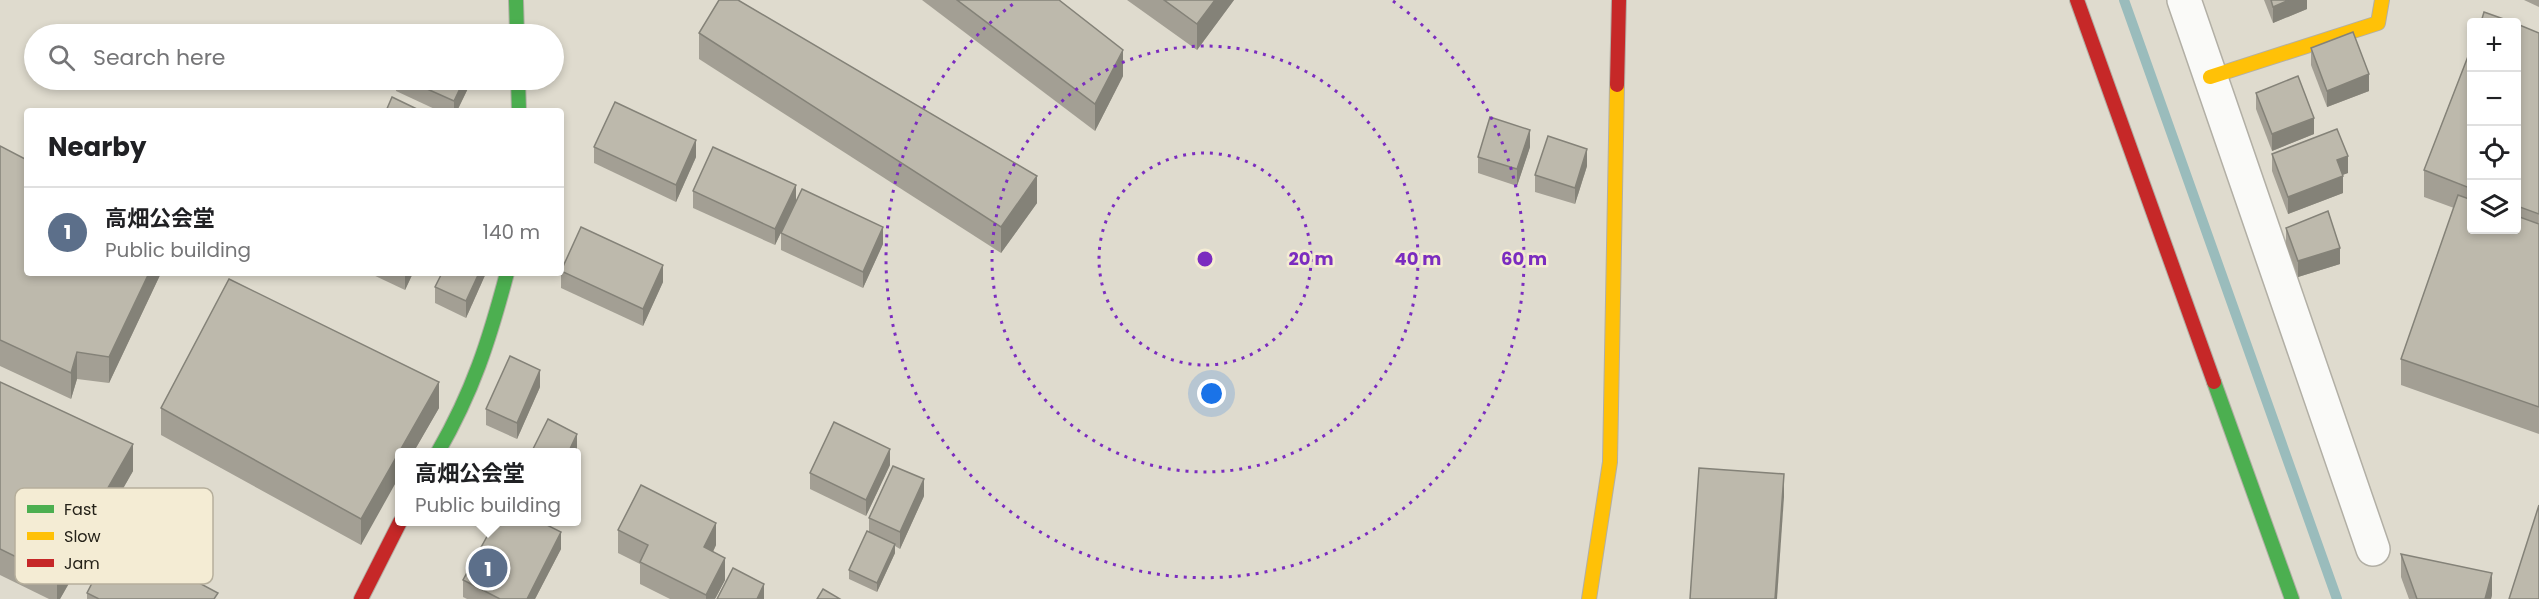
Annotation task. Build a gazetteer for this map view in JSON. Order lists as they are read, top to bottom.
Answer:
{
  "legend": ["Fast", "Slow", "Jam"],
  "page": {
    "map_buttons": ["+", "−"],
    "search": "Search here",
    "heading": "Nearby",
    "list": [
      {
        "mark": "1",
        "name": "高畑公会堂",
        "note": "Public building",
        "value": "140 m"
      }
    ],
    "popup": ["高畑公会堂", "Public building"],
    "pins": "1"
  },
  "rings": ["20 m", "40 m", "60 m"]
}
